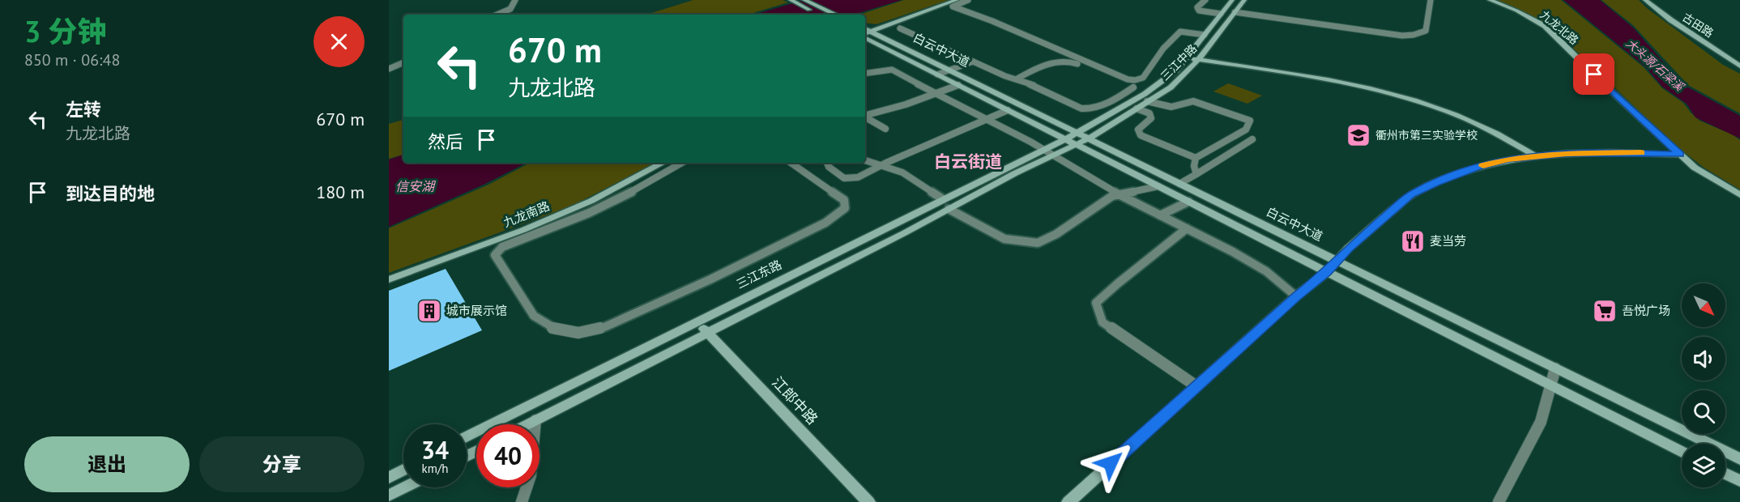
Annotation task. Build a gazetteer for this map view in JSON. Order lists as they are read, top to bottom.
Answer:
{
  "streets": {
    "main road": [
      "古田路",
      "九龙北路",
      "白云中大道",
      "三江中路",
      "九龙南路",
      "三江东路",
      "江郎中路"
    ]
  },
  "crossings": [
    ["白云中大道", "三江中路"],
    ["白云中大道", "三江东路"],
    ["三江中路", "三江东路"],
    ["三江东路", "江郎中路"]
  ],
  "districts": ["白云街道"],
  "water": ["大头源/石梁溪", "信安湖"],
  "places": {
    "school or university": ["衢州市第三实验学校"],
    "restaurant": ["麦当劳"],
    "building": ["城市展示馆"],
    "supermarket": ["吾悦广场"]
  },
  "north": "bottom right",
  "page": {
    "heading": ["3 分钟", "850 m · 06:48"],
    "turn": ["670 m", "九龙北路"],
    "list": [
      {
        "name": "左转",
        "note": "九龙北路",
        "value": "670 m"
      },
      {
        "name": "到达目的地",
        "value": "180 m"
      }
    ],
    "then": "然后",
    "speed": "34 km/h",
    "limit": "40",
    "buttons": ["退出", "分享"]
  }
}
